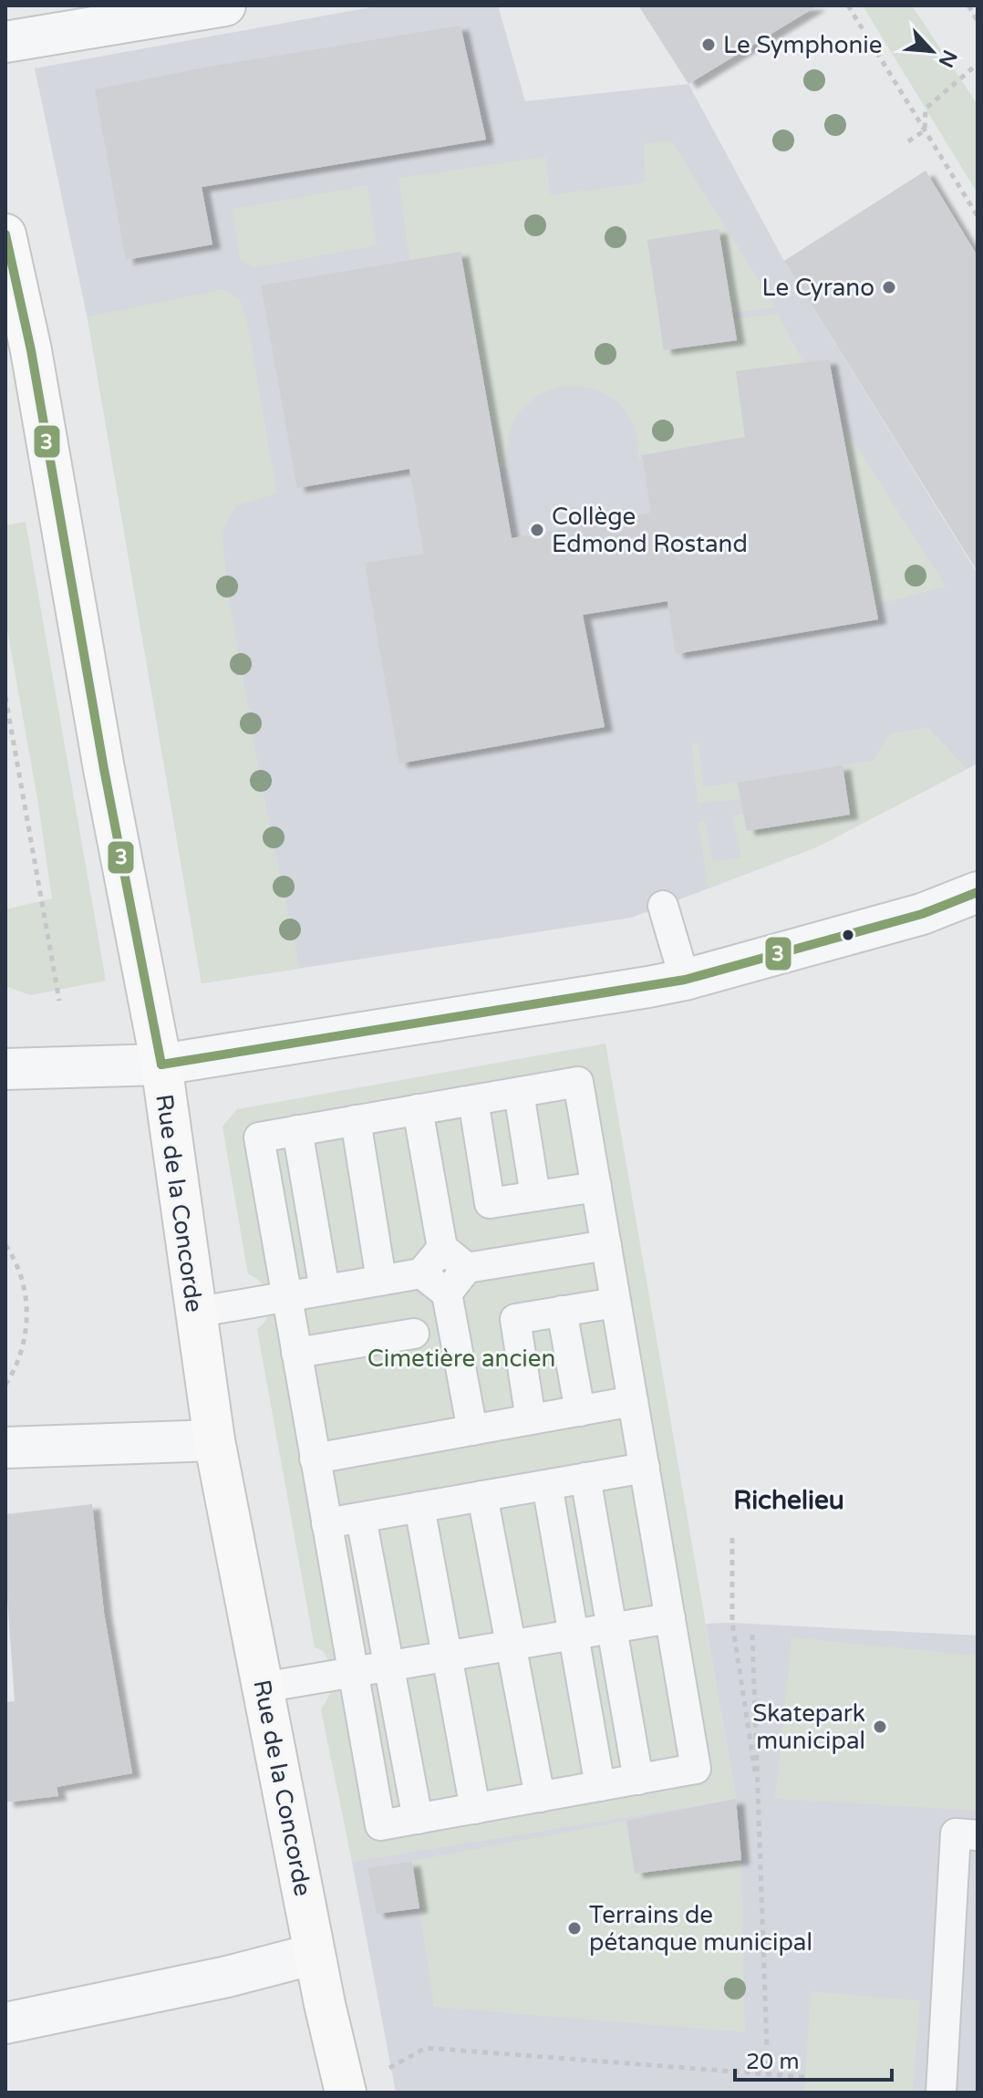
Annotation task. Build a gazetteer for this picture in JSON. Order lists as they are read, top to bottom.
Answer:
{
  "streets": {
    "street": ["Rue de la Concorde"]
  },
  "districts": ["Richelieu"],
  "parks": ["Cimetière ancien"],
  "places": [
    "Le Symphonie",
    "Le Cyrano",
    "Collège Edmond Rostand",
    "Skatepark municipal",
    "Terrains de pétanque municipal"
  ],
  "lines": ["transit line 3"],
  "scale_bar": "20 m",
  "north": "bottom right"
}
